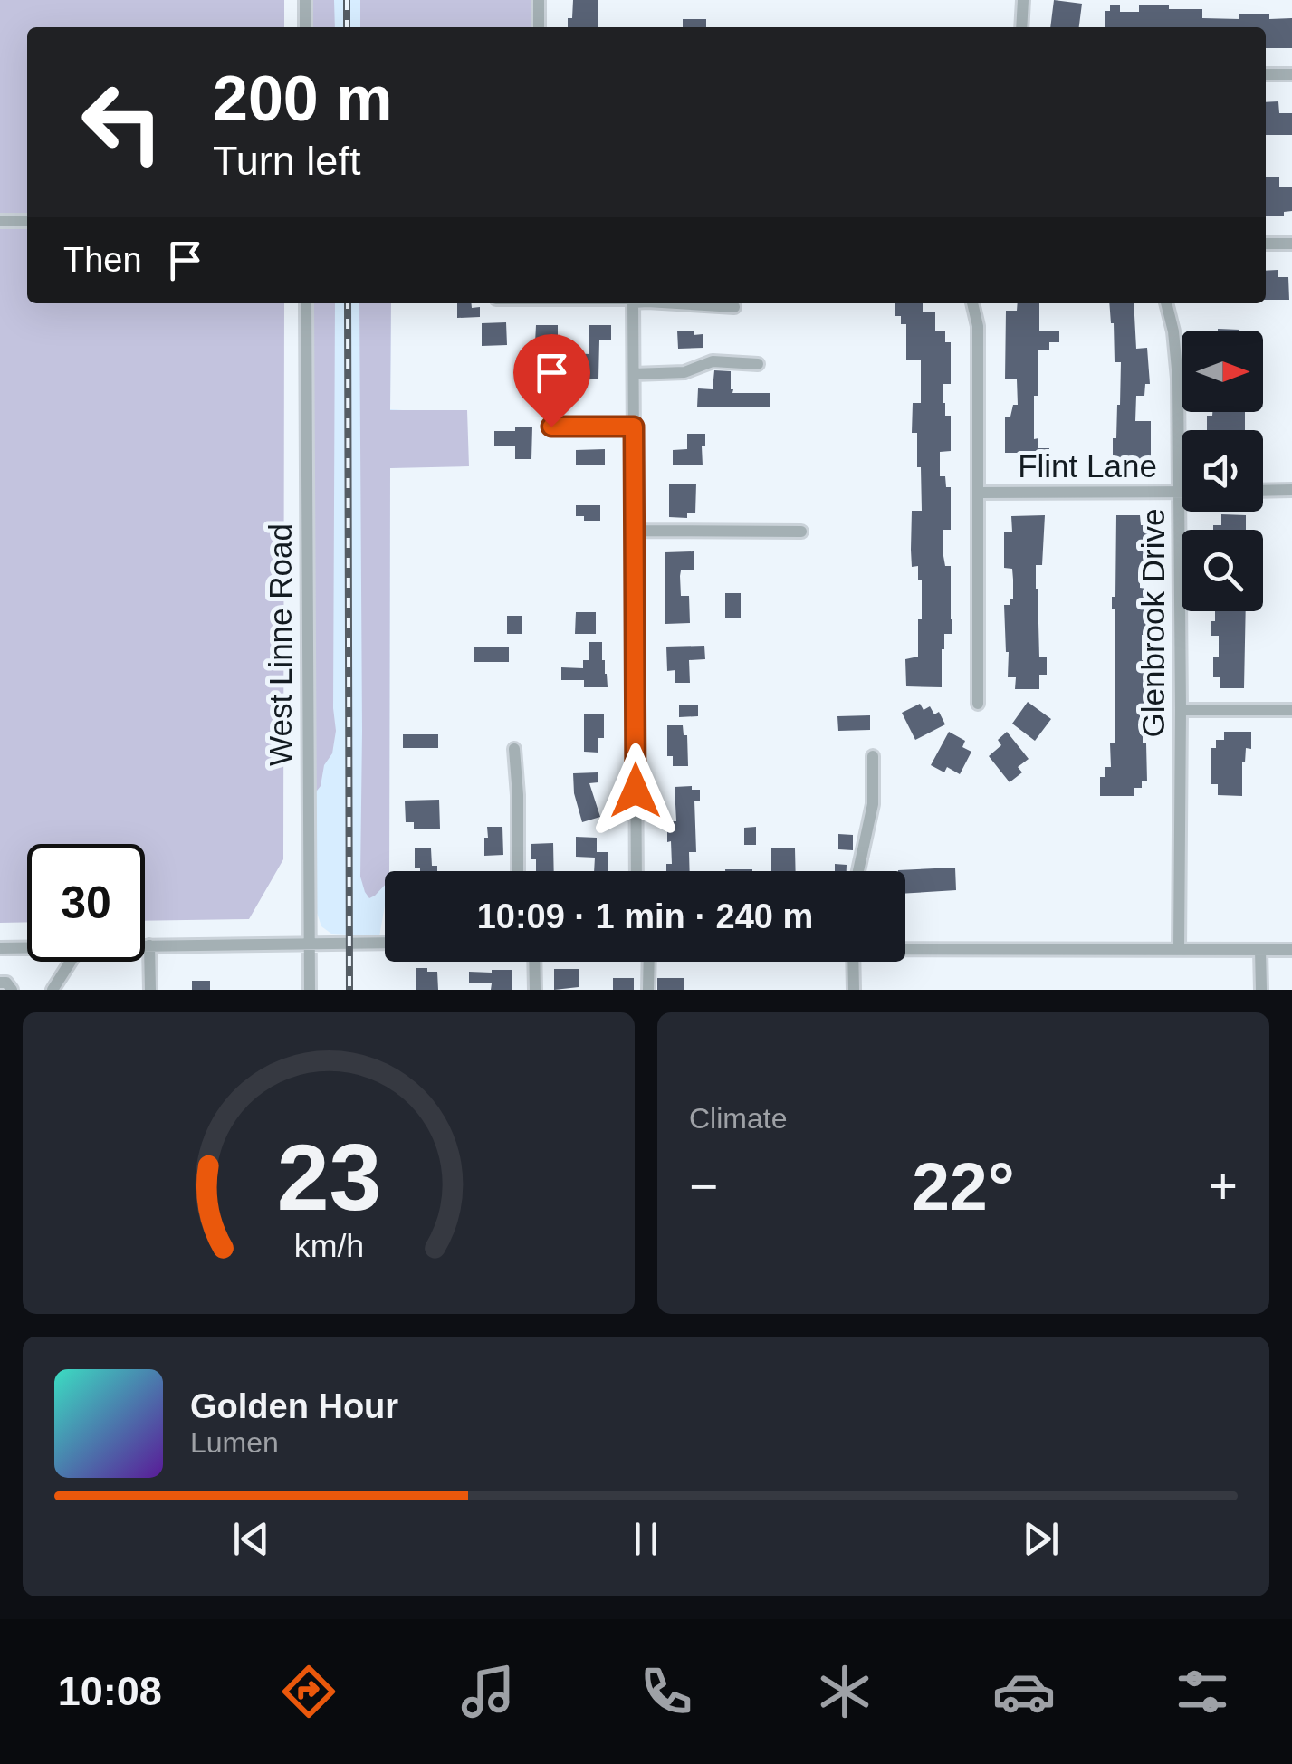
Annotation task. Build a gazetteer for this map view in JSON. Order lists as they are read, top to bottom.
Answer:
{
  "streets": {
    "street": ["Flint Lane", "Glenbrook Drive", "West Linne Road"]
  },
  "crossings": [
    ["Flint Lane", "Glenbrook Drive"]
  ],
  "north": "right",
  "page": {
    "turn": ["200 m", "Turn left"],
    "then": "Then",
    "limit": "30",
    "trip": "10:09 · 1 min · 240 m",
    "tile": "Climate",
    "heat": ["−", "22°", "+"],
    "song": ["Golden Hour", "Lumen"],
    "tabs": "10:08",
    "gauge": ["23", "km/h"]
  }
}
